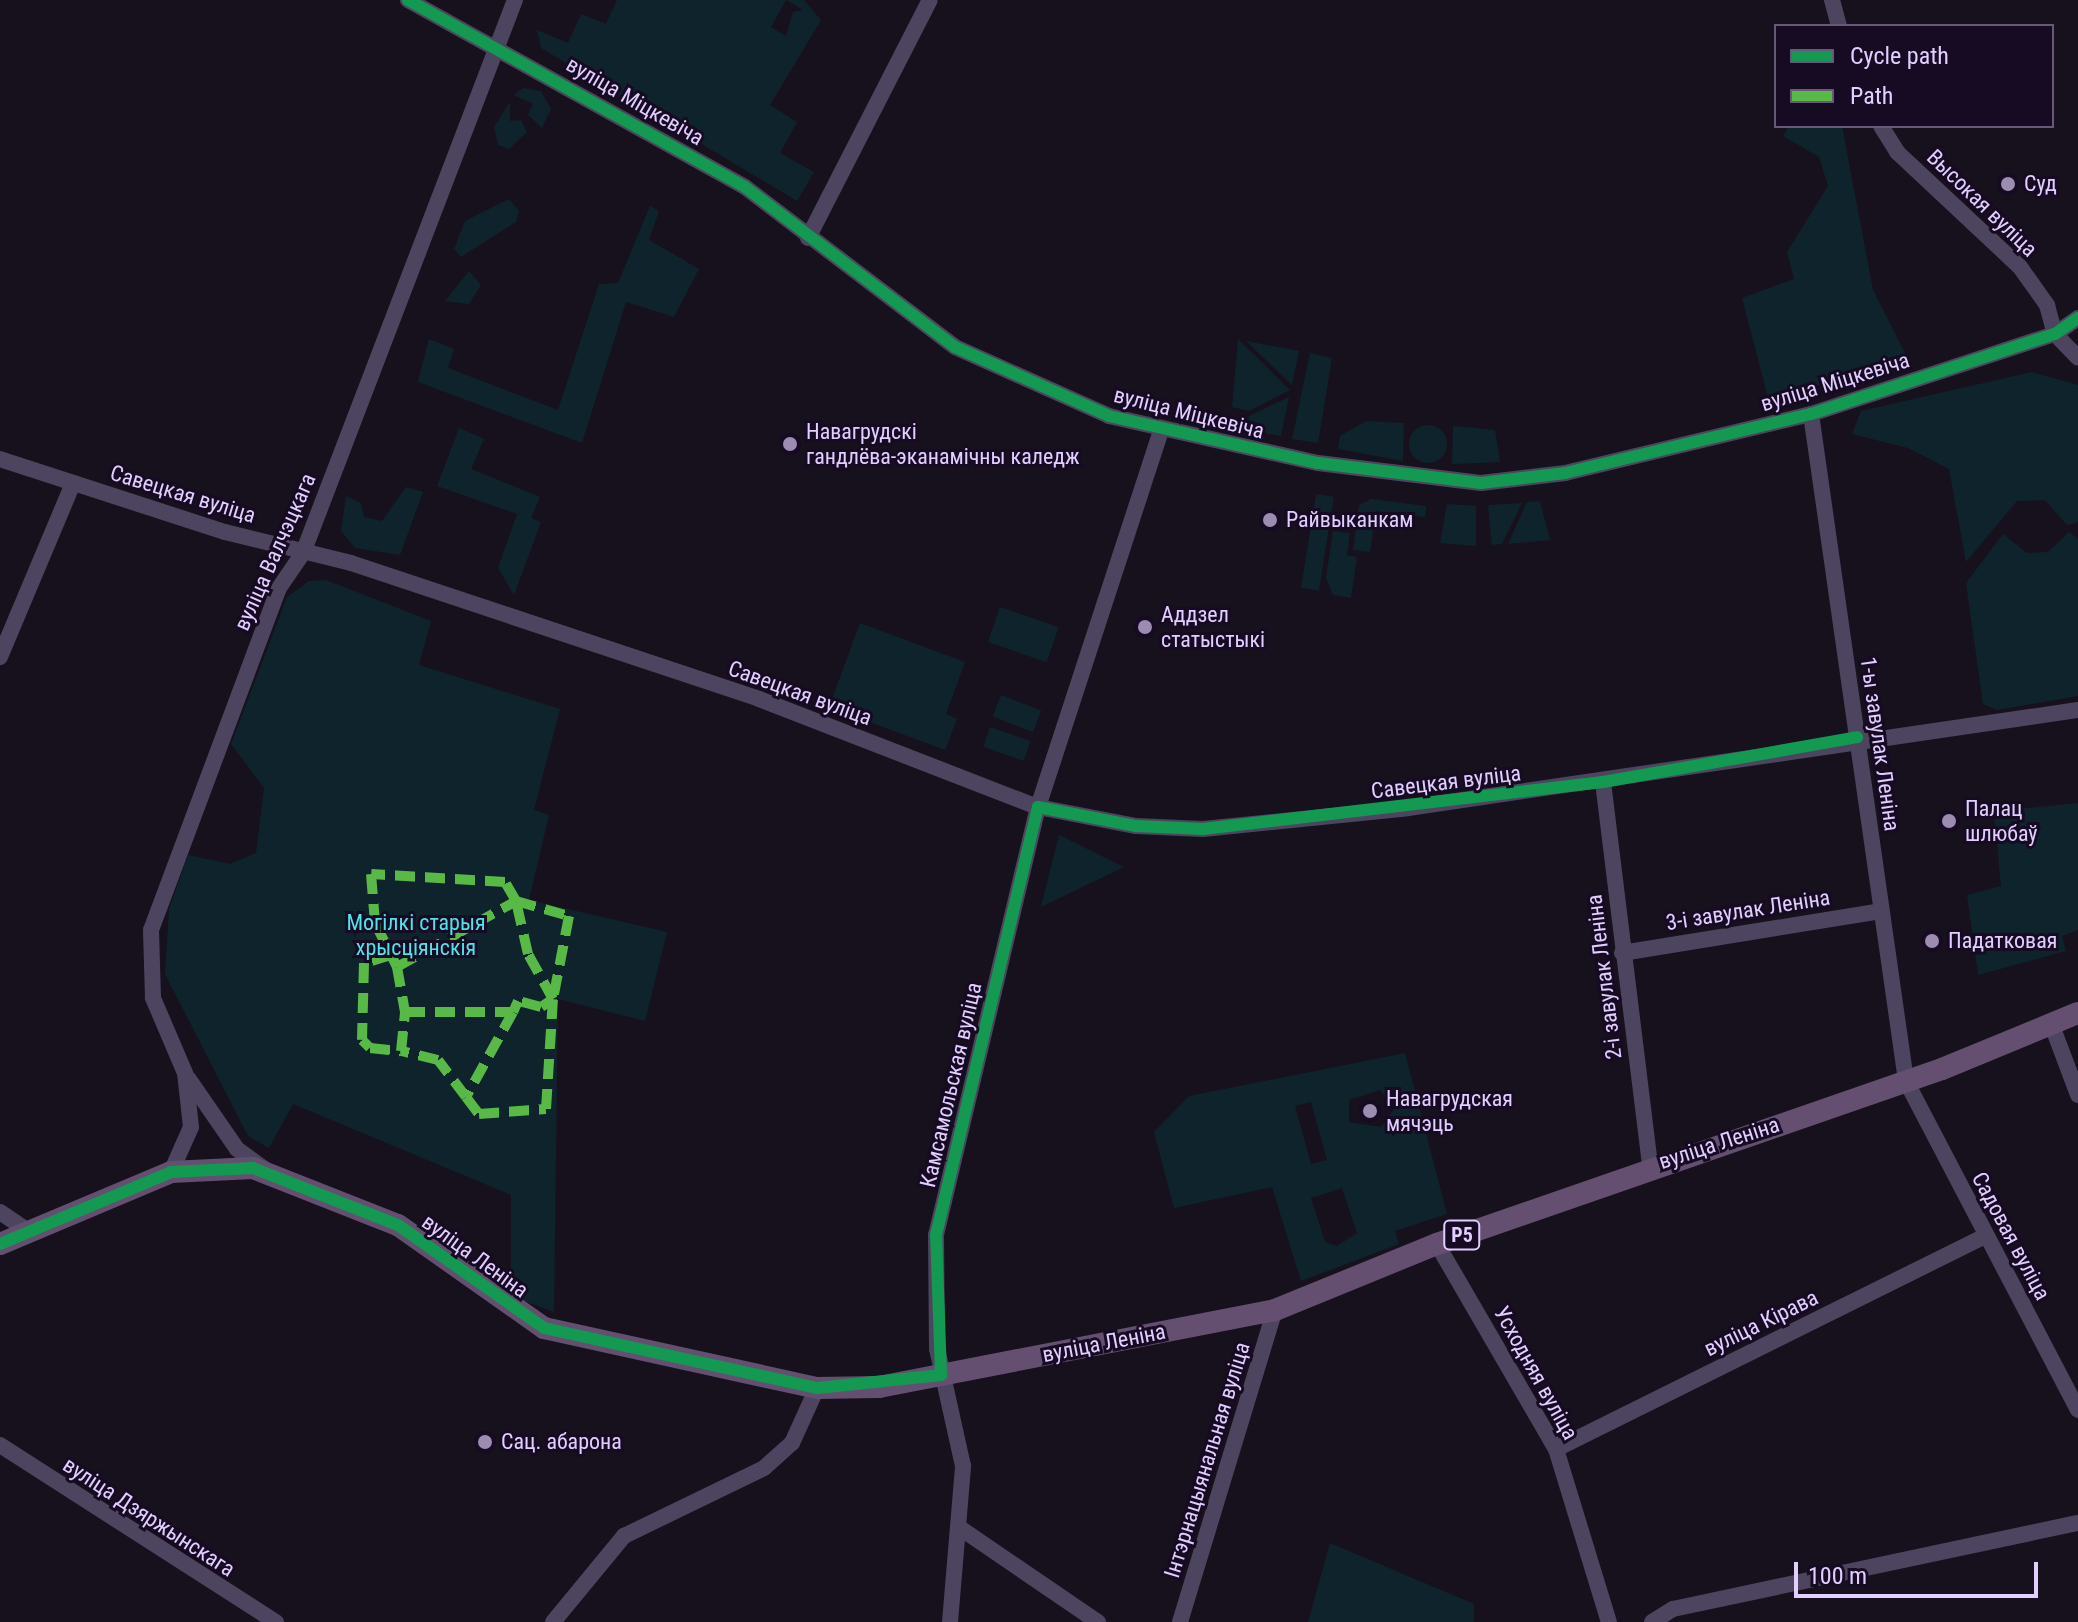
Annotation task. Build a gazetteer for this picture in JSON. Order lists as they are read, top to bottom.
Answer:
{
  "streets": {
    "main road": ["вуліца Леніна", "Р5"],
    "street": [
      "вуліца Міцкевіча",
      "Высокая вуліца",
      "Савецкая вуліца",
      "вуліца Валчэцкага",
      "1-ы завулак Леніна",
      "3-і завулак Леніна",
      "2-і завулак Леніна",
      "Камсамольская вуліца",
      "Садовая вуліца",
      "вуліца Кірава",
      "Усходняя вуліца",
      "Інтэрнацыянальная вуліца",
      "вуліца Дзяржынскага"
    ]
  },
  "crossings": [
    ["вуліца Міцкевіча", "Высокая вуліца"],
    ["вуліца Міцкевіча", "вуліца Валчэцкага"],
    ["вуліца Міцкевіча", "1-ы завулак Леніна"],
    ["вуліца Міцкевіча", "Камсамольская вуліца"],
    ["Савецкая вуліца", "вуліца Валчэцкага"],
    ["Савецкая вуліца", "1-ы завулак Леніна"],
    ["Савецкая вуліца", "2-і завулак Леніна"],
    ["Савецкая вуліца", "Камсамольская вуліца"],
    ["вуліца Валчэцкага", "вуліца Леніна"],
    ["1-ы завулак Леніна", "3-і завулак Леніна"],
    ["1-ы завулак Леніна", "вуліца Леніна"],
    ["1-ы завулак Леніна", "Садовая вуліца"],
    ["3-і завулак Леніна", "2-і завулак Леніна"],
    ["2-і завулак Леніна", "вуліца Леніна"],
    ["Камсамольская вуліца", "вуліца Леніна"],
    ["вуліца Леніна", "Садовая вуліца"],
    ["вуліца Леніна", "Усходняя вуліца"],
    ["вуліца Леніна", "Інтэрнацыянальная вуліца"],
    ["Садовая вуліца", "вуліца Кірава"],
    ["вуліца Кірава", "Усходняя вуліца"]
  ],
  "parks": ["Могілкі старыя хрысціянскія"],
  "places": [
    "Суд",
    "Навагрудскі гандлёва-эканамічны каледж",
    "Райвыканкам",
    "Аддзел статыстыкі",
    "Палац шлюбаў",
    "Падатковая",
    "Навагрудская мячэць",
    "Сац. абарона"
  ],
  "legend": ["Cycle path", "Path"],
  "scale_bar": "100 m"
}
